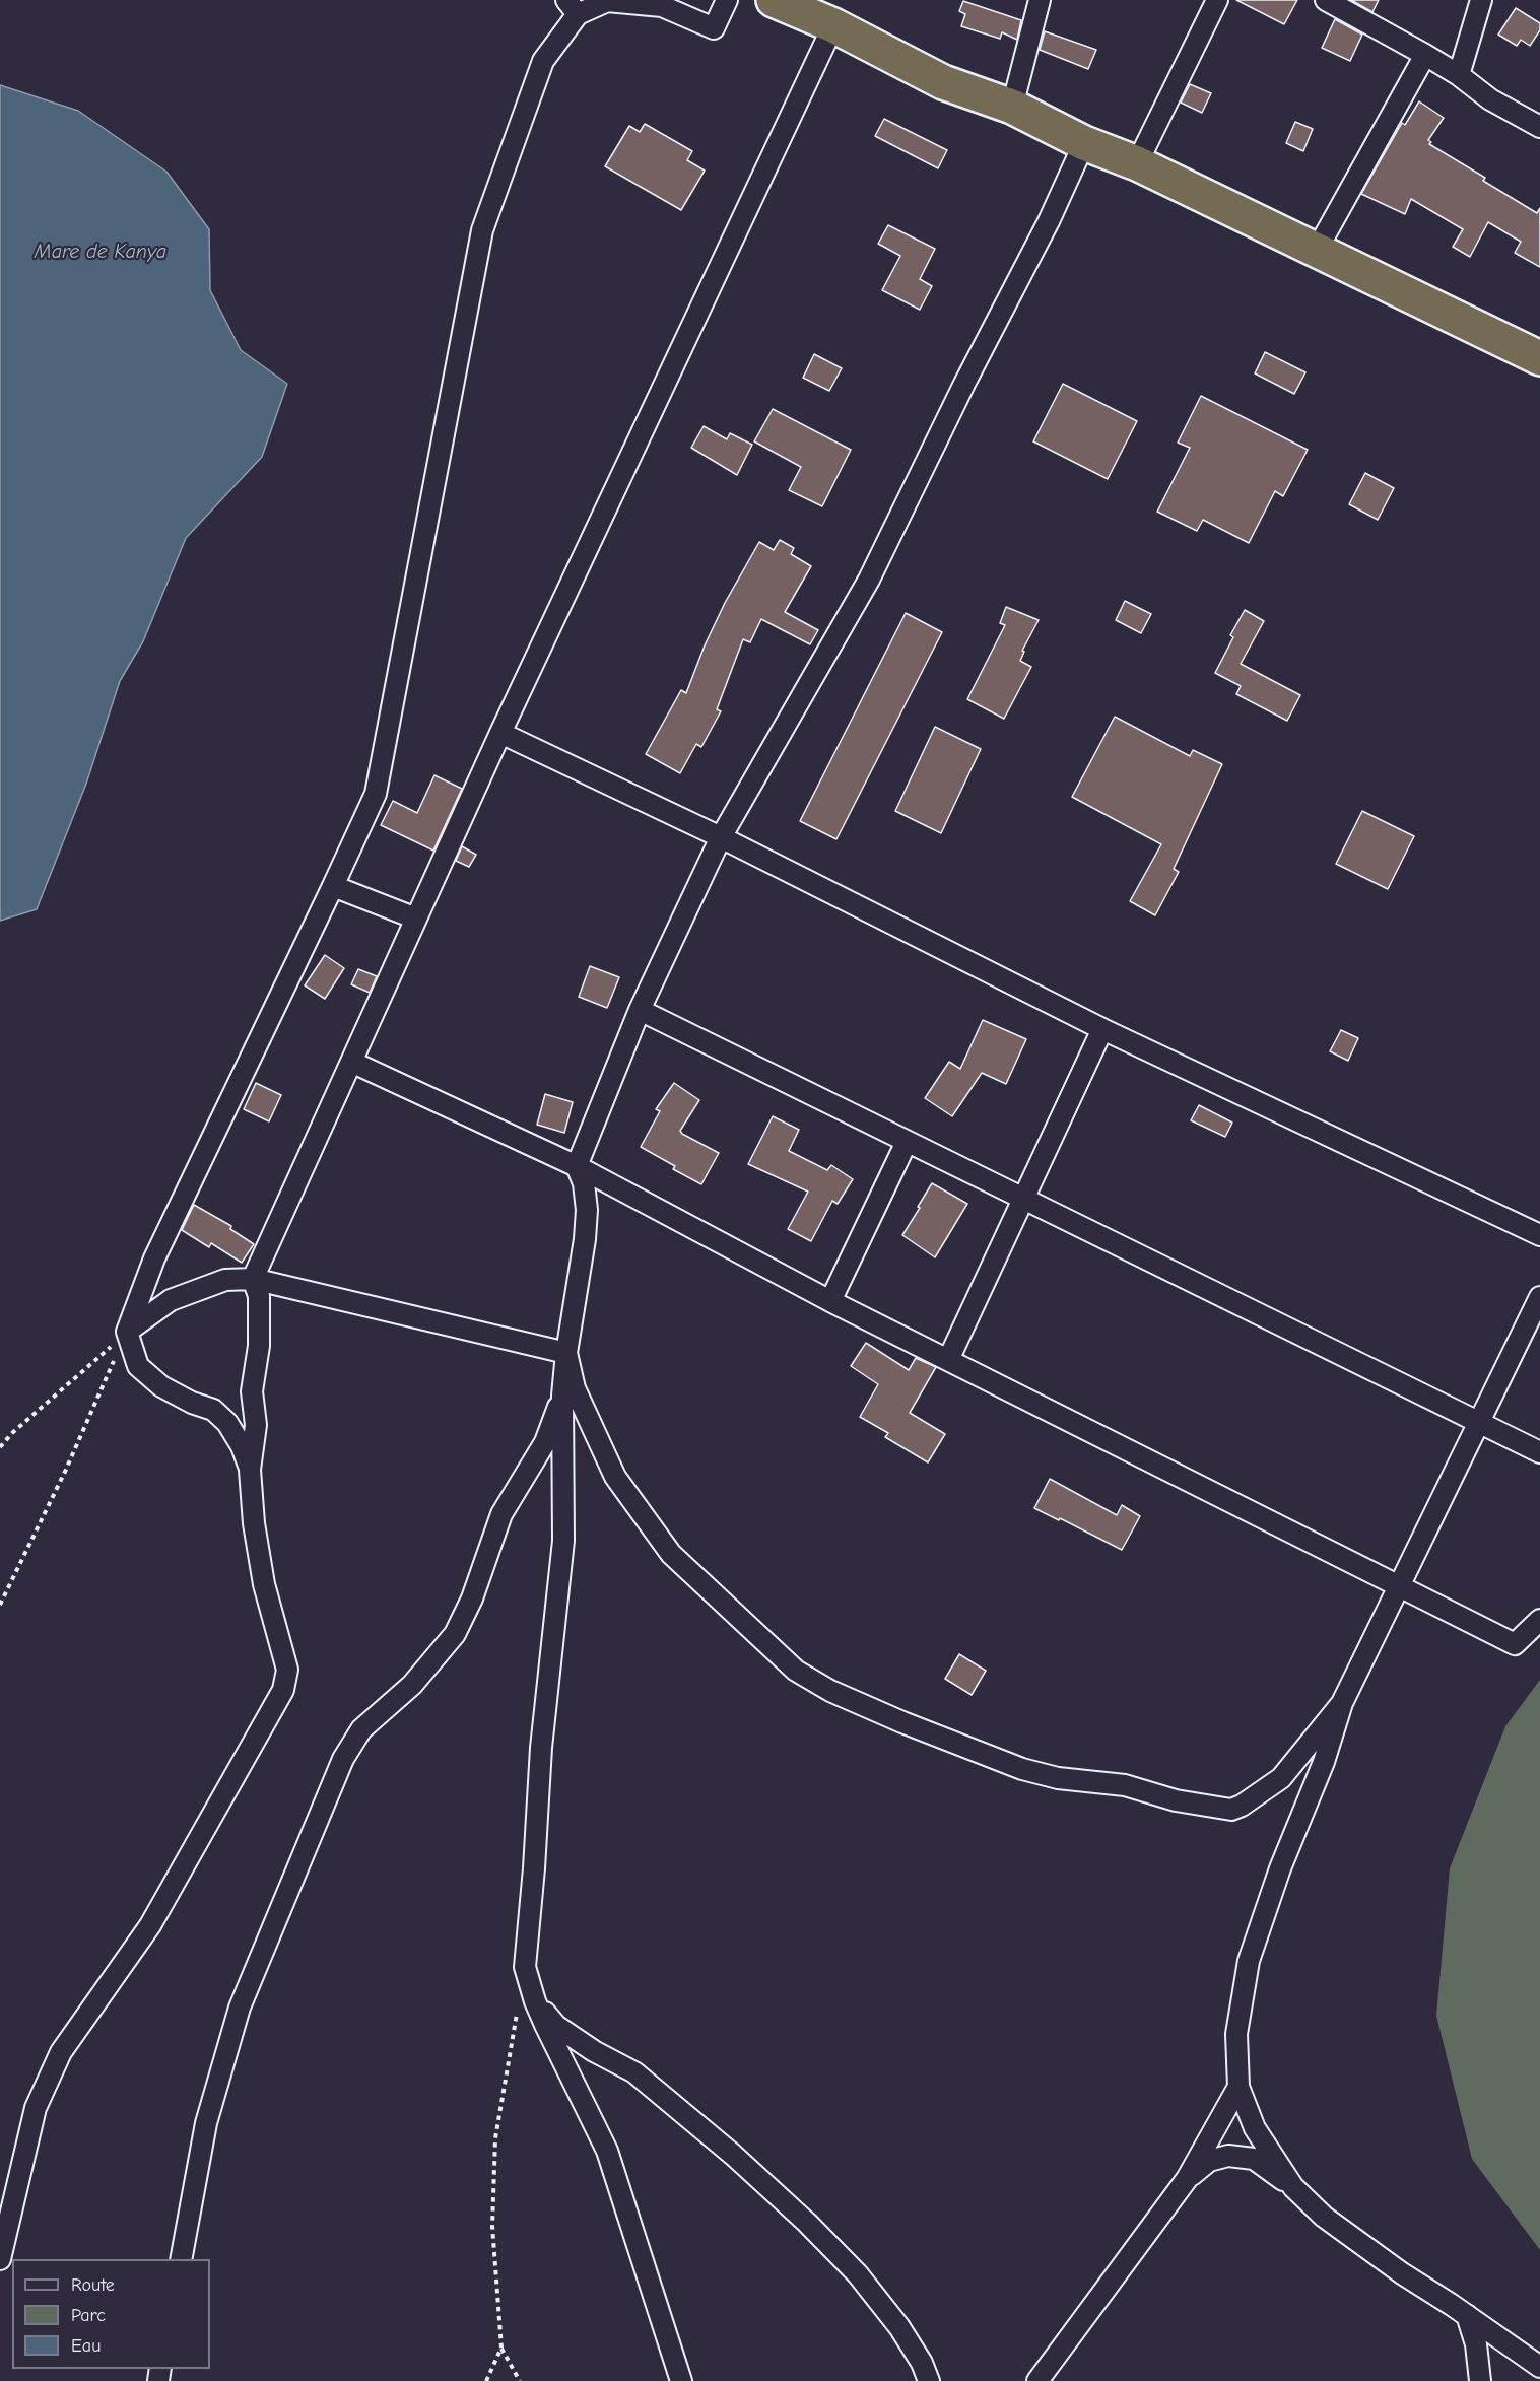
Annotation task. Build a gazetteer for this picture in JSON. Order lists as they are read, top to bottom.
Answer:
{
  "water": ["Mare de Kanya"],
  "legend": ["Route", "Parc", "Eau"]
}
